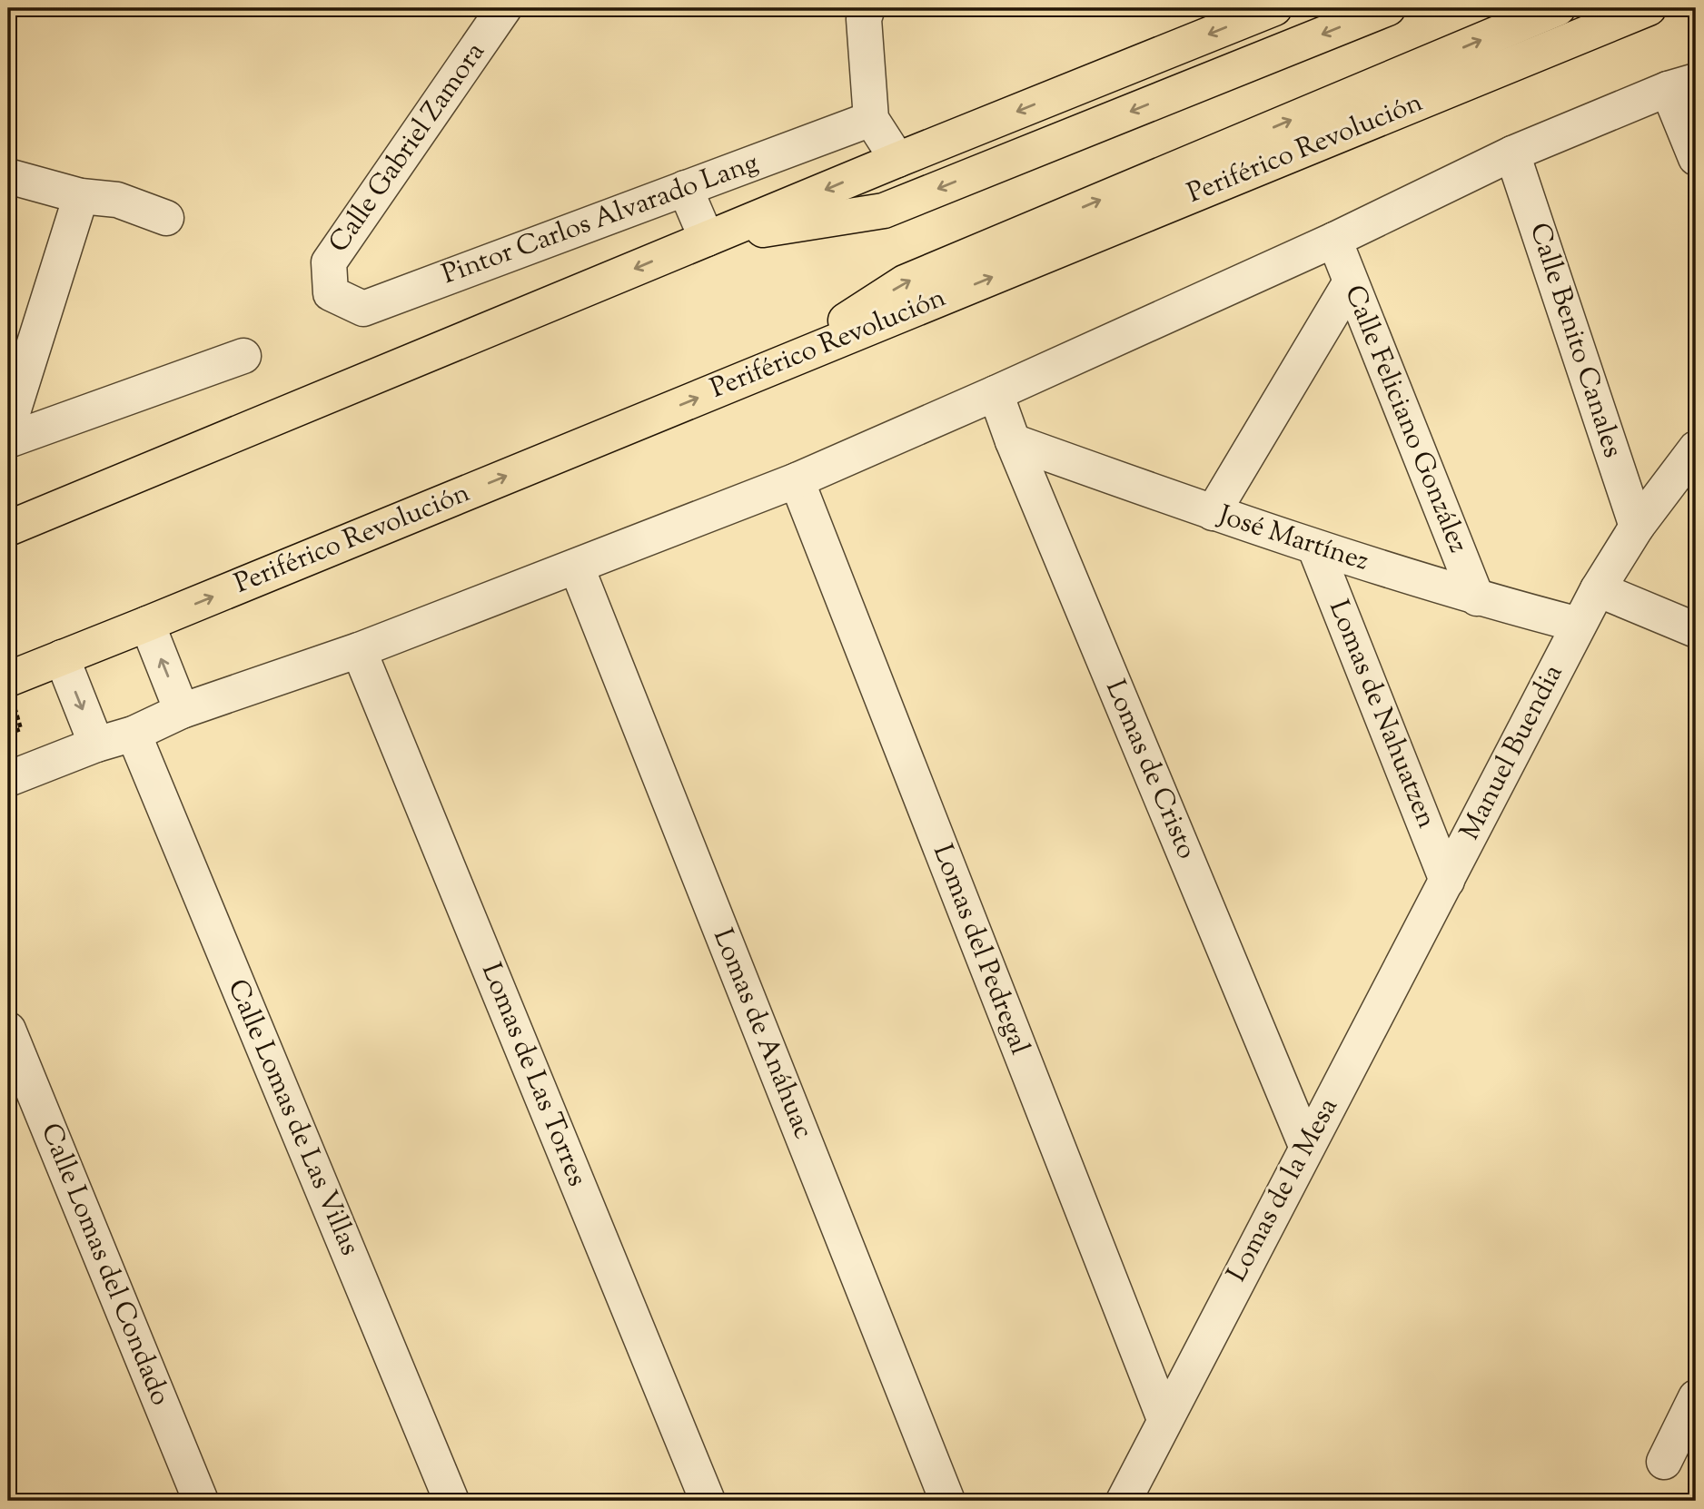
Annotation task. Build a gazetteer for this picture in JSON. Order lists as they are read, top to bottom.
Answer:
{
  "streets": {
    "highway": ["Periférico Revolución"],
    "street": [
      "Calle Gabriel Zamora",
      "Pintor Carlos Alvarado Lang",
      "Calle Benito Canales",
      "Calle Feliciano González",
      "José Martínez",
      "Lomas de Nahuatzen",
      "Manuel Buendia",
      "Lomas de Cristo",
      "Lomas del Pedregal",
      "Lomas de Anáhuac",
      "Lomas de Las Torres",
      "Calle Lomas de Las Villas",
      "Lomas de la Mesa",
      "Calle Lomas del Condado"
    ]
  },
  "crossings": [
    ["Calle Gabriel Zamora", "Pintor Carlos Alvarado Lang"],
    ["Calle Benito Canales", "Manuel Buendia"],
    ["Calle Feliciano González", "José Martínez"],
    ["José Martínez", "Lomas de Nahuatzen"],
    ["José Martínez", "Manuel Buendia"],
    ["José Martínez", "Lomas de Cristo"],
    ["Lomas de Nahuatzen", "Manuel Buendia"],
    ["Lomas de Nahuatzen", "Lomas de la Mesa"],
    ["Manuel Buendia", "Lomas de la Mesa"],
    ["Lomas de Cristo", "Lomas de la Mesa"],
    ["Lomas del Pedregal", "Lomas de la Mesa"]
  ]
}
